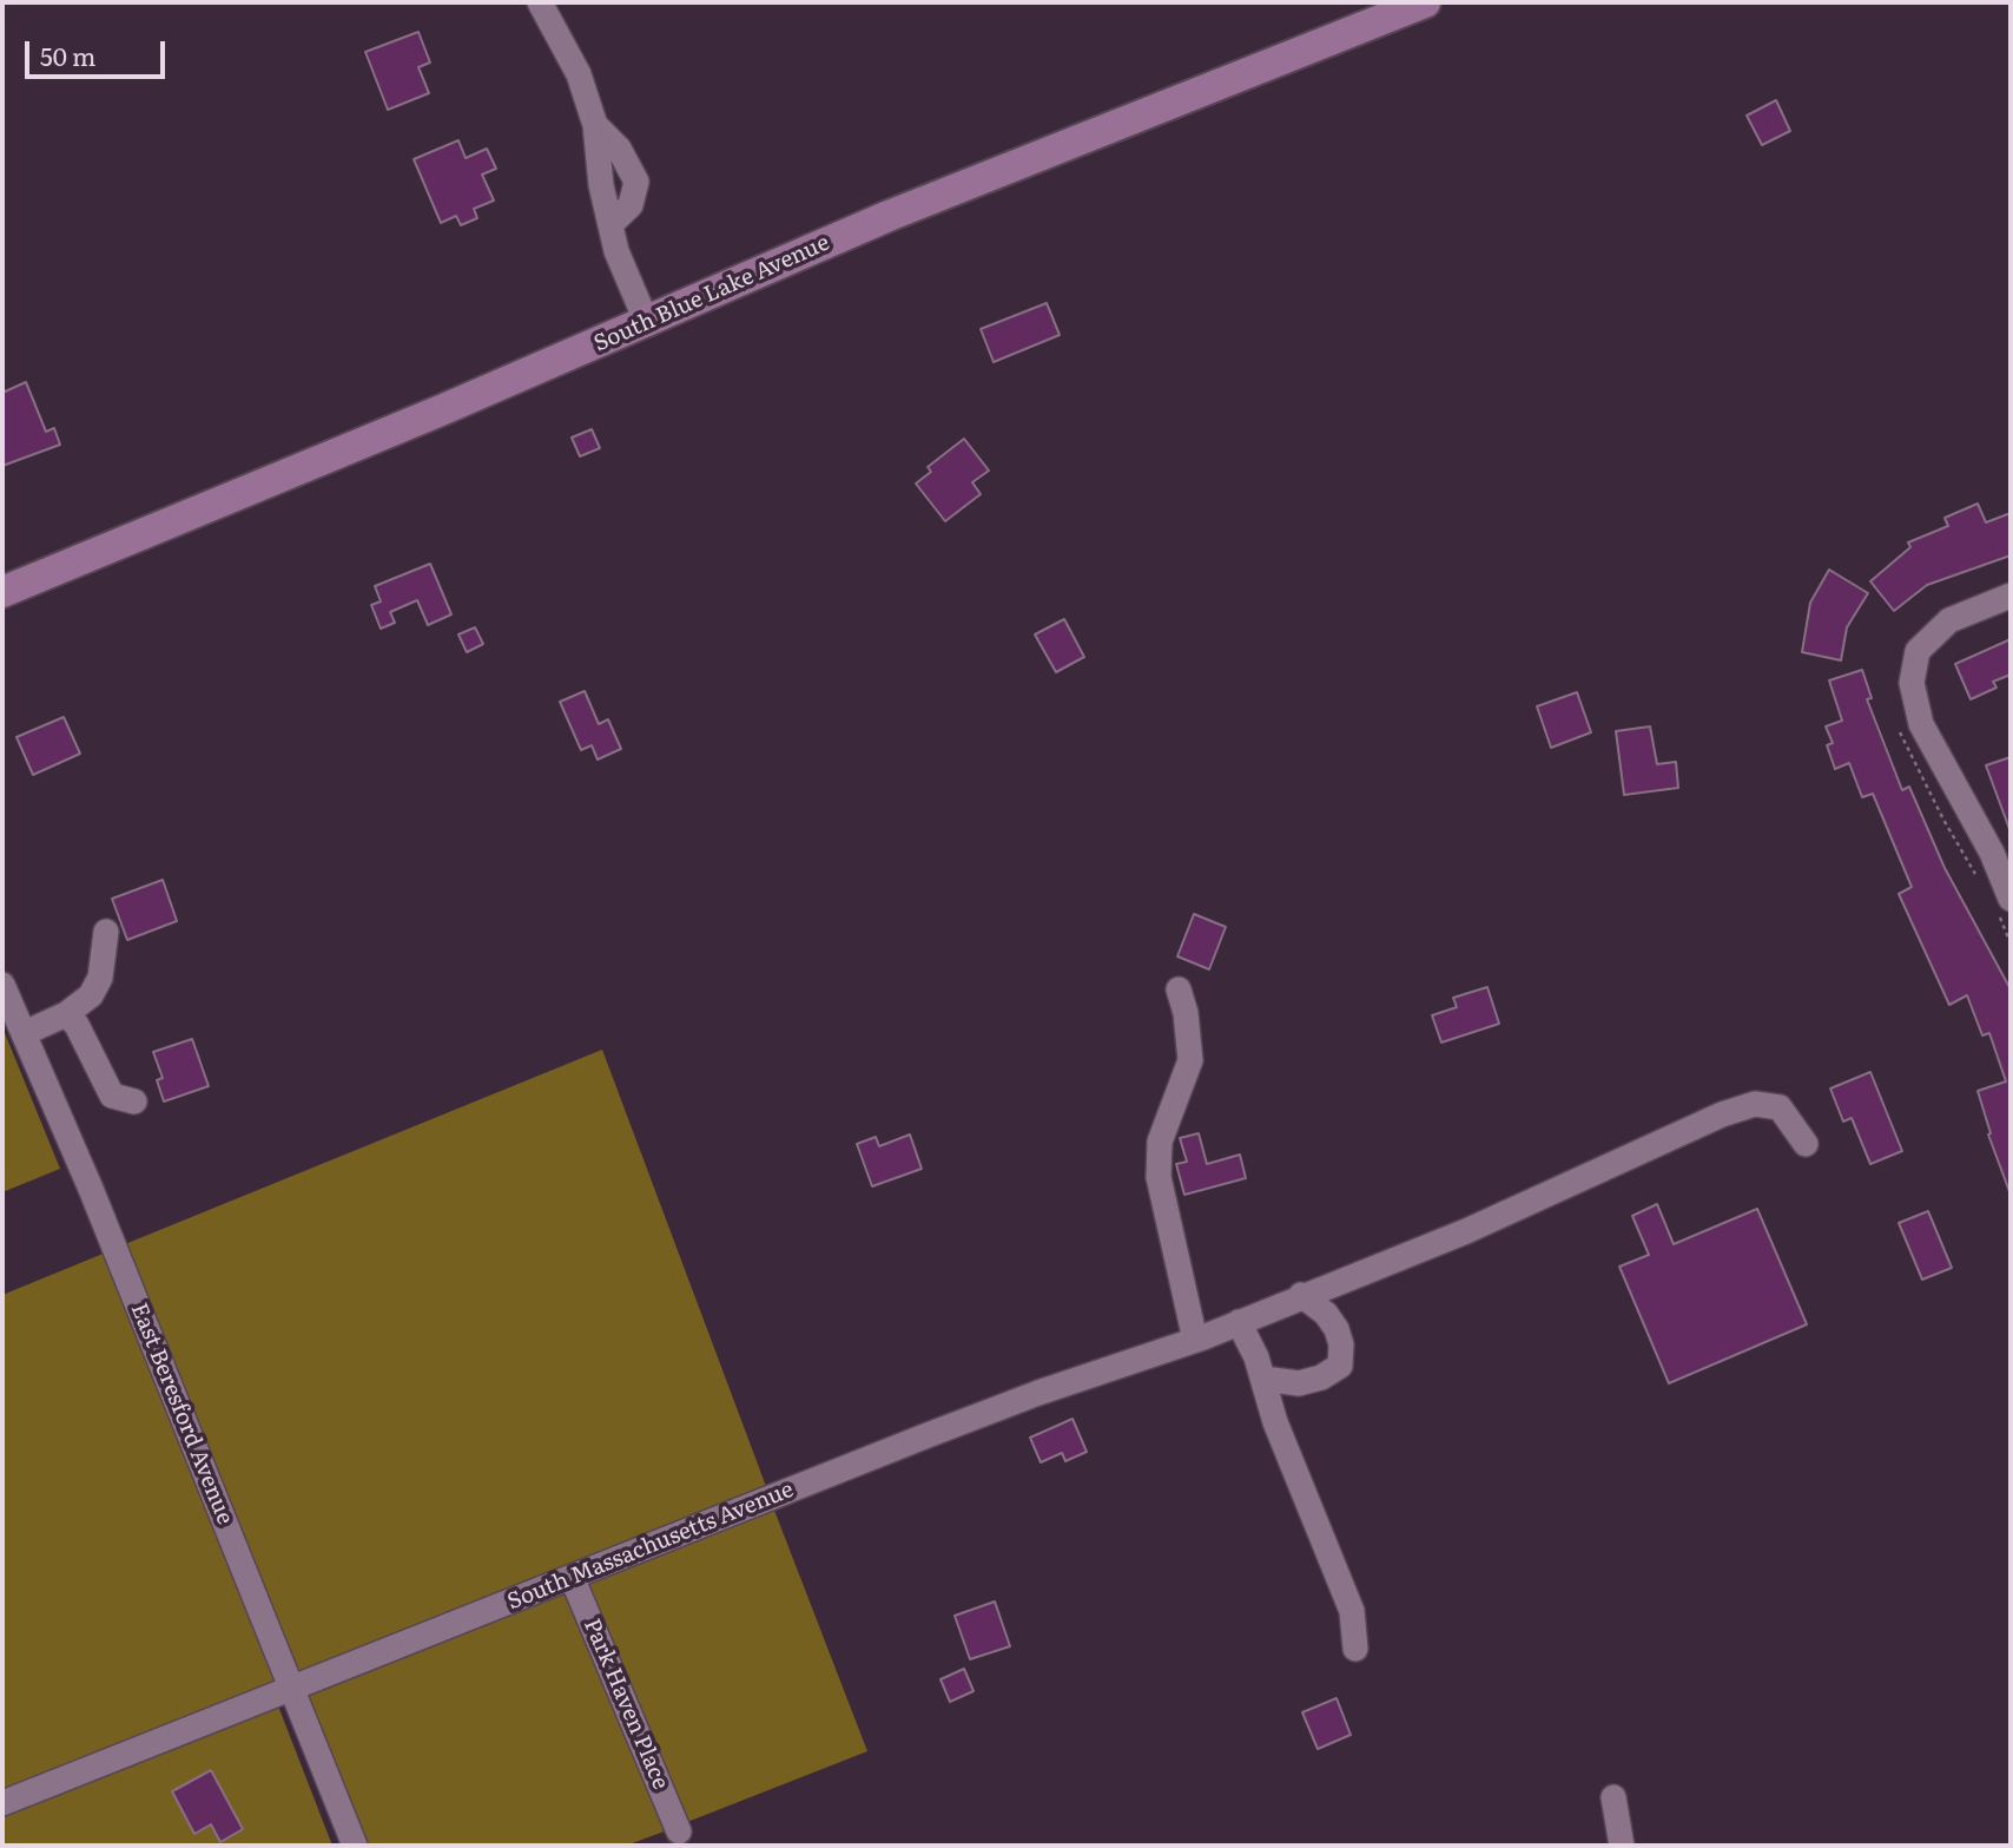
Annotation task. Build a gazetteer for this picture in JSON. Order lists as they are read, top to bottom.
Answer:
{
  "streets": {
    "main road": ["South Blue Lake Avenue"],
    "street": ["East Beresford Avenue", "South Massachusetts Avenue", "Park Haven Place"]
  },
  "crossings": [
    ["East Beresford Avenue", "South Massachusetts Avenue"],
    ["South Massachusetts Avenue", "Park Haven Place"]
  ],
  "scale_bar": "50 m"
}
